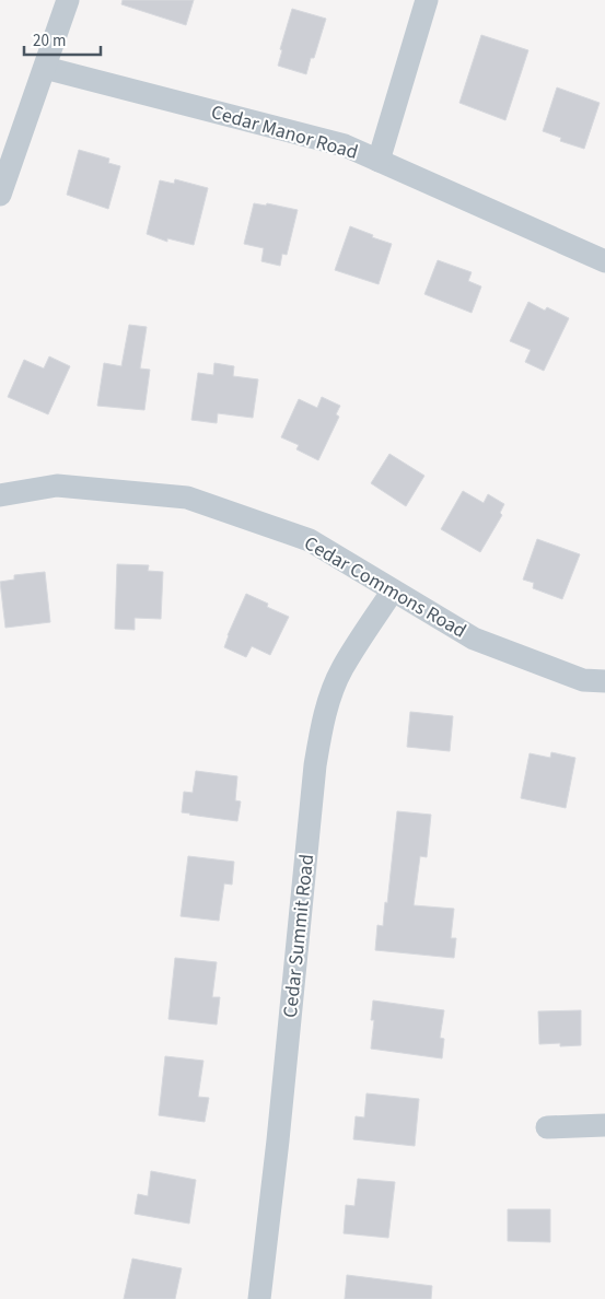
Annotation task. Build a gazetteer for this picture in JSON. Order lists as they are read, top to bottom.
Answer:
{
  "streets": {
    "street": ["Cedar Manor Road", "Cedar Commons Road", "Cedar Summit Road"]
  },
  "crossings": [
    ["Cedar Commons Road", "Cedar Summit Road"]
  ],
  "scale_bar": "20 m"
}
